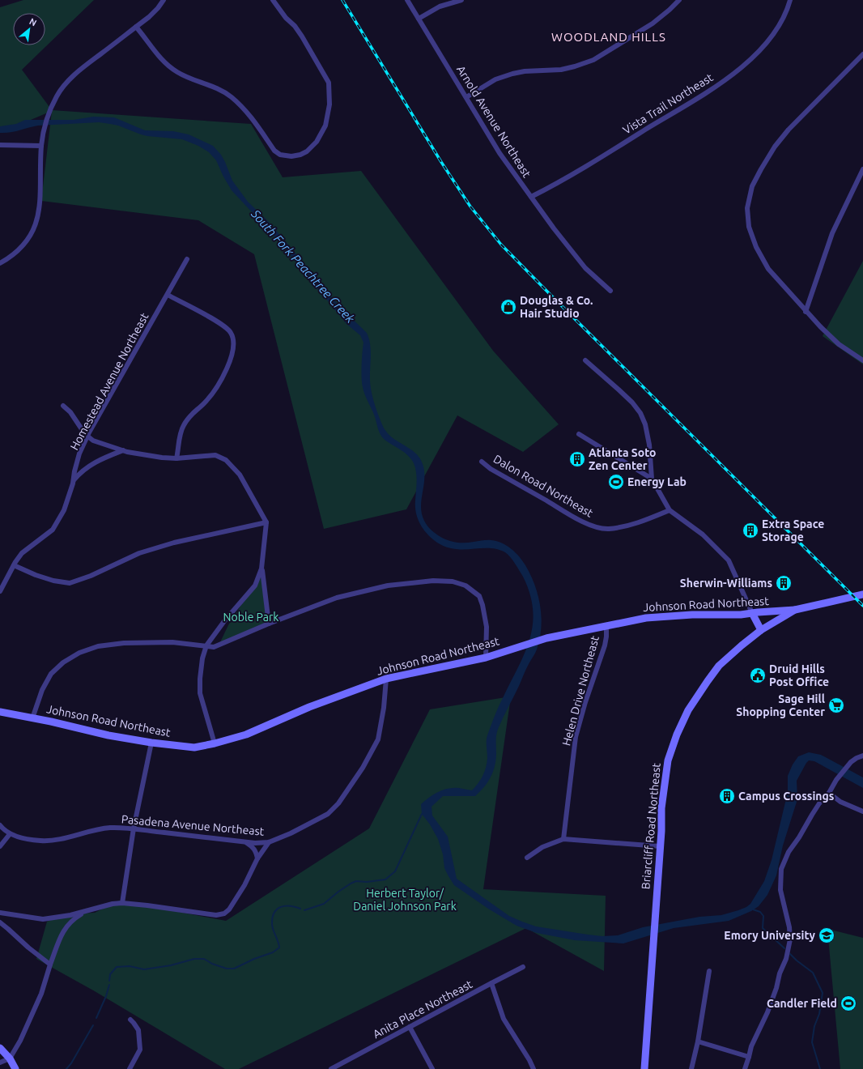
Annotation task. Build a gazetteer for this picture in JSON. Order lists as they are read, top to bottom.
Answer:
{
  "streets": {
    "street": [
      "Vista Trail Northeast",
      "Arnold Avenue Northeast",
      "Homestead Avenue Northeast",
      "Dalon Road Northeast",
      "Johnson Road Northeast",
      "Helen Drive Northeast",
      "Pasadena Avenue Northeast",
      "Briarcliff Road Northeast",
      "Anita Place Northeast"
    ]
  },
  "crossings": [
    ["Vista Trail Northeast", "Arnold Avenue Northeast"],
    ["Johnson Road Northeast", "Helen Drive Northeast"],
    ["Johnson Road Northeast", "Pasadena Avenue Northeast"],
    ["Johnson Road Northeast", "Briarcliff Road Northeast"]
  ],
  "districts": ["WOODLAND HILLS"],
  "water": ["South Fork Peachtree Creek"],
  "parks": ["Noble Park", "Herbert Taylor/ Daniel Johnson Park"],
  "places": {
    "shop": ["Douglas & Co. Hair Studio"],
    "building": [
      "Atlanta Soto Zen Center",
      "Extra Space Storage",
      "Sherwin-Williams",
      "Campus Crossings"
    ],
    "sports": ["Energy Lab", "Candler Field"],
    "public building": ["Druid Hills Post Office"],
    "supermarket": ["Sage Hill Shopping Center"],
    "school or university": ["Emory University"]
  },
  "north": "top right"
}
